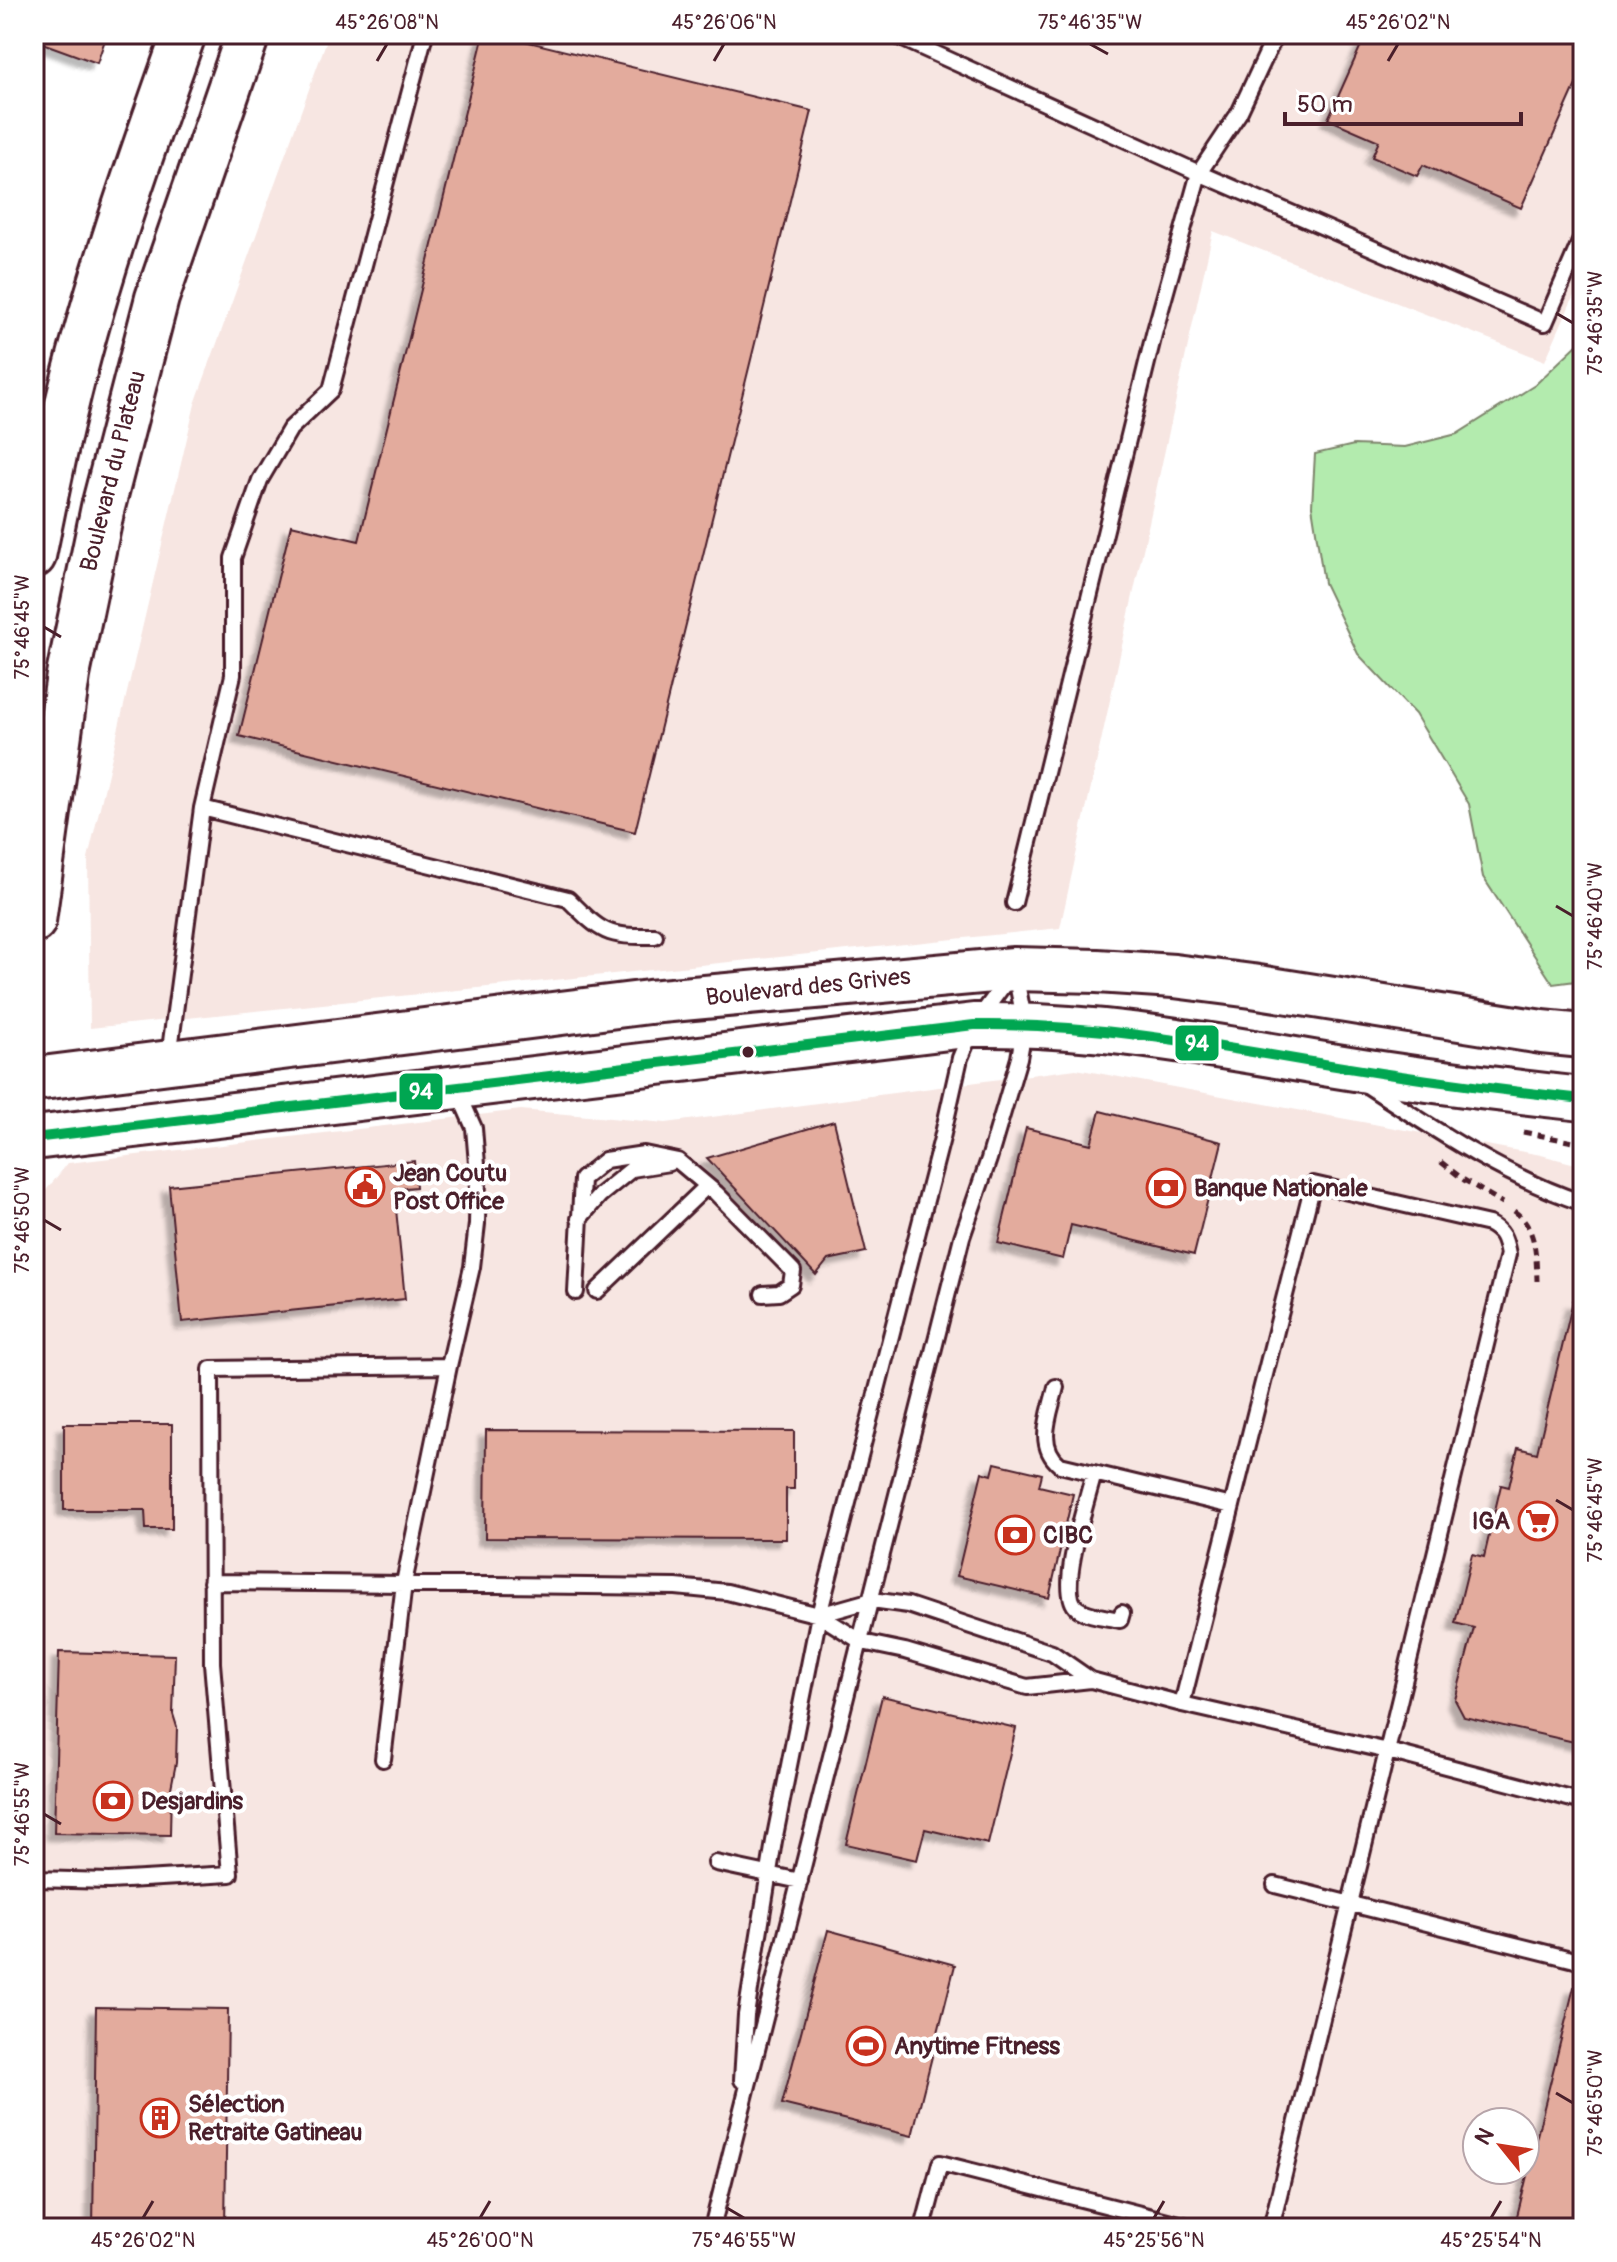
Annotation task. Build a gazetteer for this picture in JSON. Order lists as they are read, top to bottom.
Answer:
{
  "streets": {
    "street": ["Boulevard du Plateau", "Boulevard des Grives"]
  },
  "places": {
    "public building": ["Jean Coutu Post Office"],
    "bank": ["Banque Nationale", "CIBC", "Desjardins"],
    "supermarket": ["IGA"],
    "sports": ["Anytime Fitness"],
    "building": ["Sélection Retraite Gatineau"]
  },
  "lines": ["transit line 94"],
  "scale_bar": "50 m",
  "north": "top left",
  "coordinates": [
    "45°26'08\"N",
    "45°26'06\"N",
    "75°46'35\"W",
    "45°26'02\"N",
    "75°46'45\"W",
    "75°46'40\"W",
    "75°46'50\"W",
    "75°46'55\"W",
    "45°26'00\"N",
    "45°25'56\"N",
    "45°25'54\"N"
  ]
}
